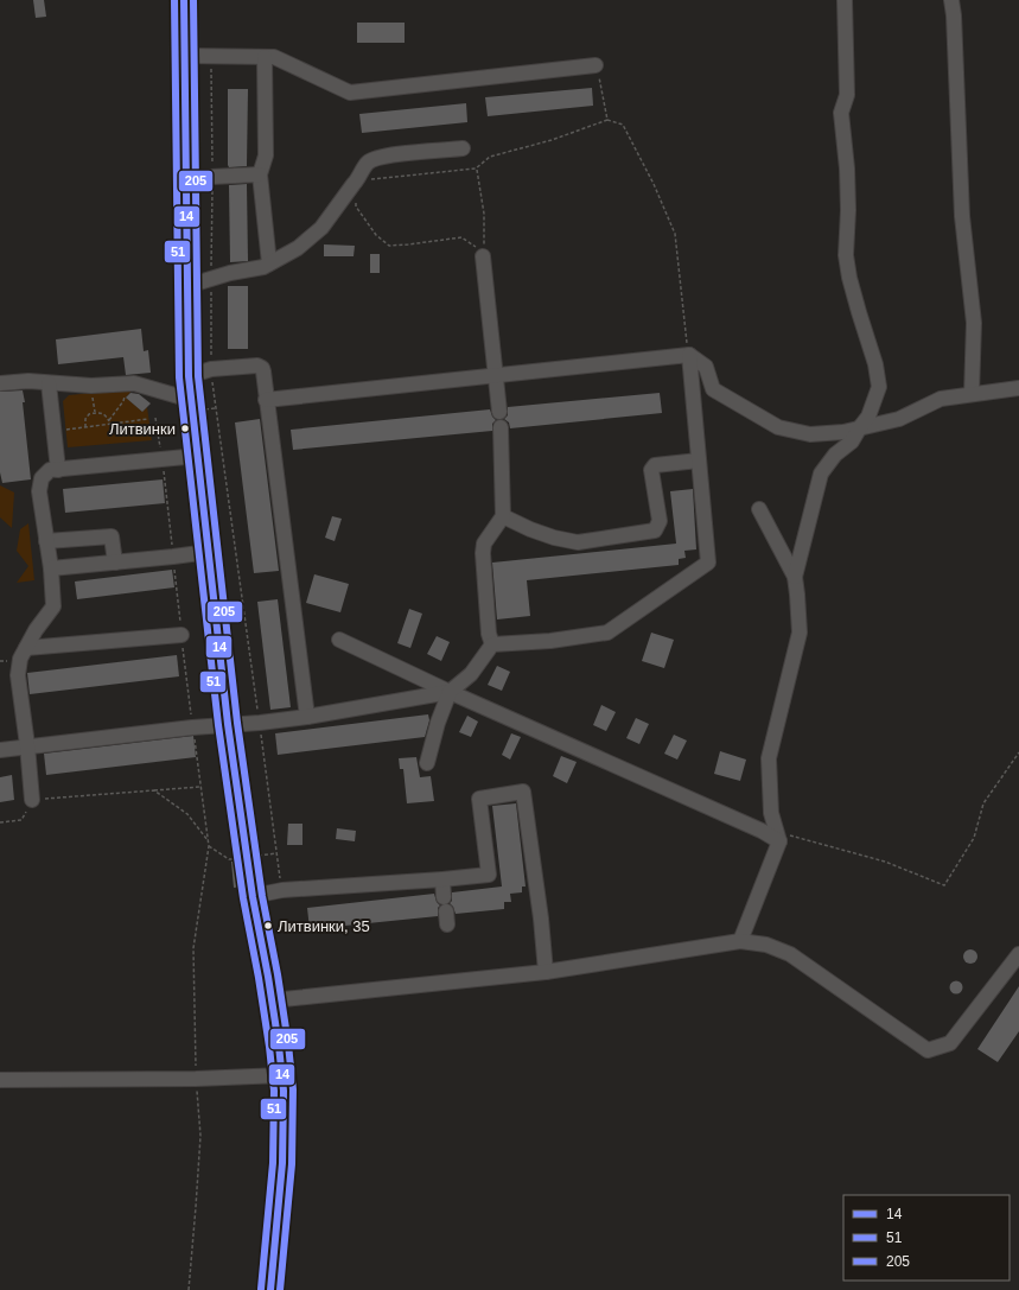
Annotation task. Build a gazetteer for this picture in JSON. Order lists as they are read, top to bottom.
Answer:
{
  "places": ["Литвинки", "Литвинки, 35"],
  "lines": ["transit line 14", "transit line 51", "transit line 205"],
  "legend": ["14", "51", "205"]
}
